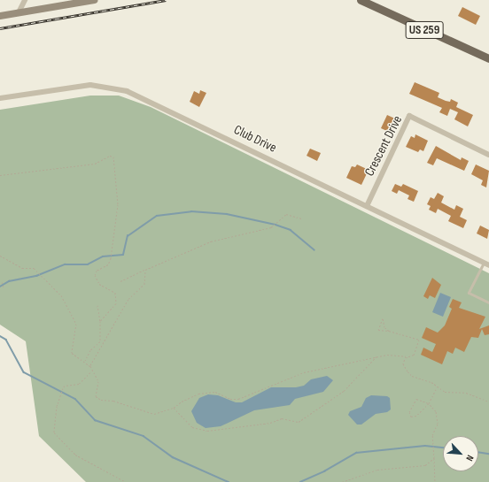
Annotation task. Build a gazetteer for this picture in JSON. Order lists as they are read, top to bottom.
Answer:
{
  "streets": {
    "main road": ["US 259"],
    "street": ["Club Drive", "Crescent Drive"]
  },
  "crossings": [
    ["Club Drive", "Crescent Drive"]
  ],
  "north": "bottom right"
}
